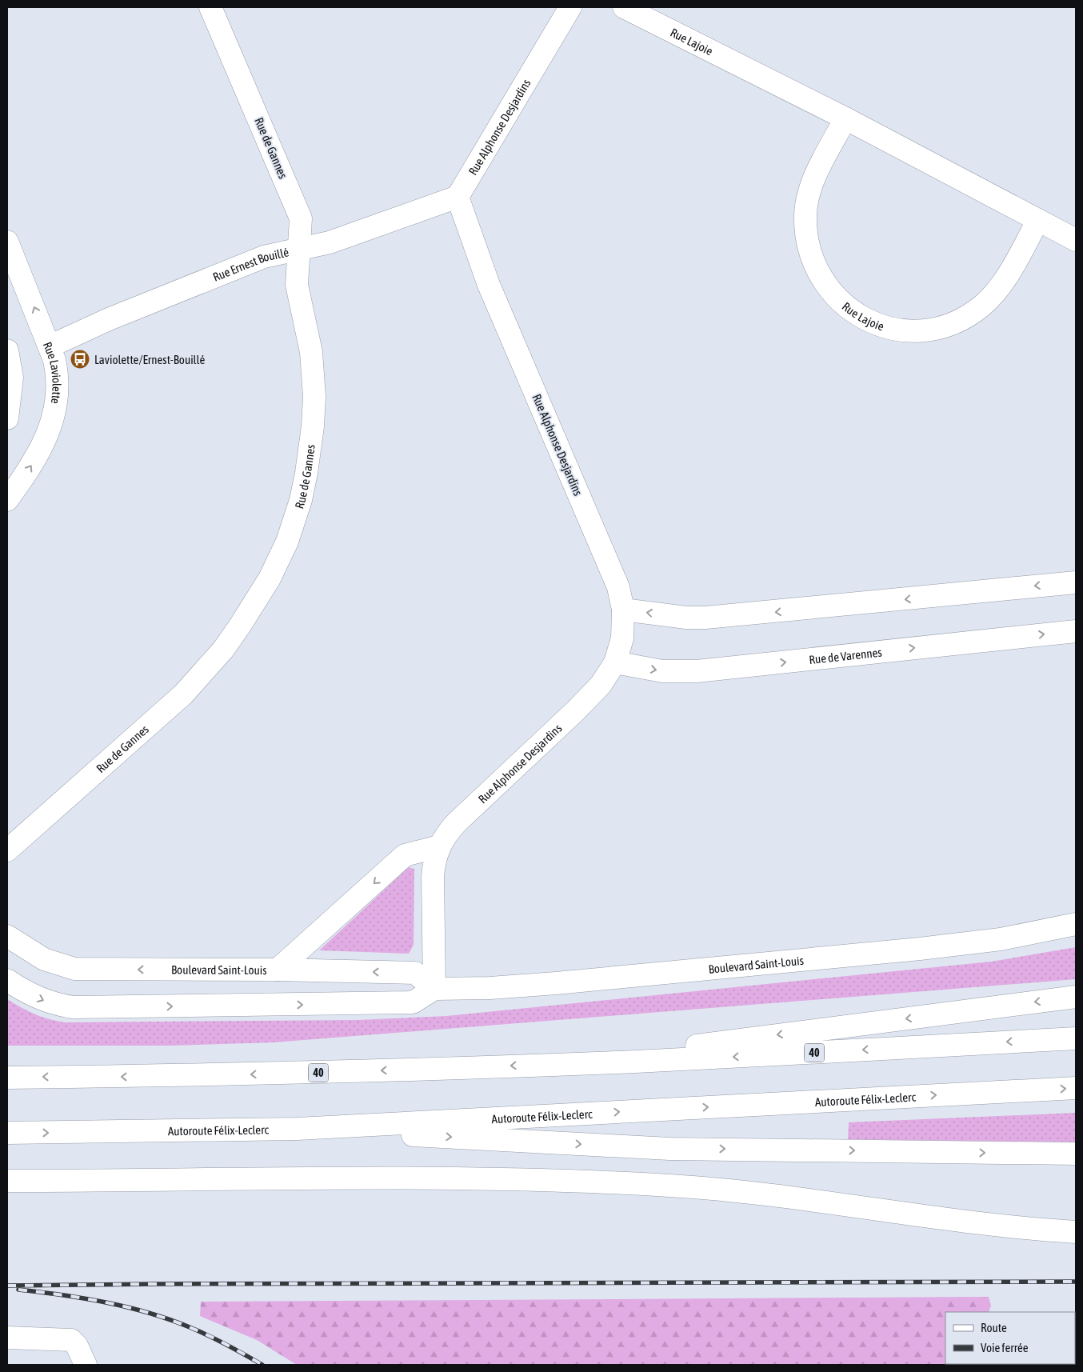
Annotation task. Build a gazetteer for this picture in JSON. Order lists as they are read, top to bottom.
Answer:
{
  "streets": {
    "main road": [
      "Rue Lajoie",
      "Rue Alphonse Desjardins",
      "Rue de Gannes",
      "Rue Ernest Bouillé",
      "Rue Laviolette",
      "Rue de Varennes",
      "Boulevard Saint-Louis",
      "40",
      "Autoroute Félix-Leclerc"
    ]
  },
  "crossings": [
    ["Rue Alphonse Desjardins", "Rue Ernest Bouillé"],
    ["Rue Alphonse Desjardins", "Rue de Varennes"],
    ["Rue Alphonse Desjardins", "Boulevard Saint-Louis"],
    ["Rue de Gannes", "Rue Ernest Bouillé"],
    ["Rue Ernest Bouillé", "Rue Laviolette"]
  ],
  "one_way": ["Rue Laviolette"],
  "places": {
    "bus stop": ["Laviolette/Ernest-Bouillé"]
  },
  "legend": ["Route", "Voie ferrée"]
}
